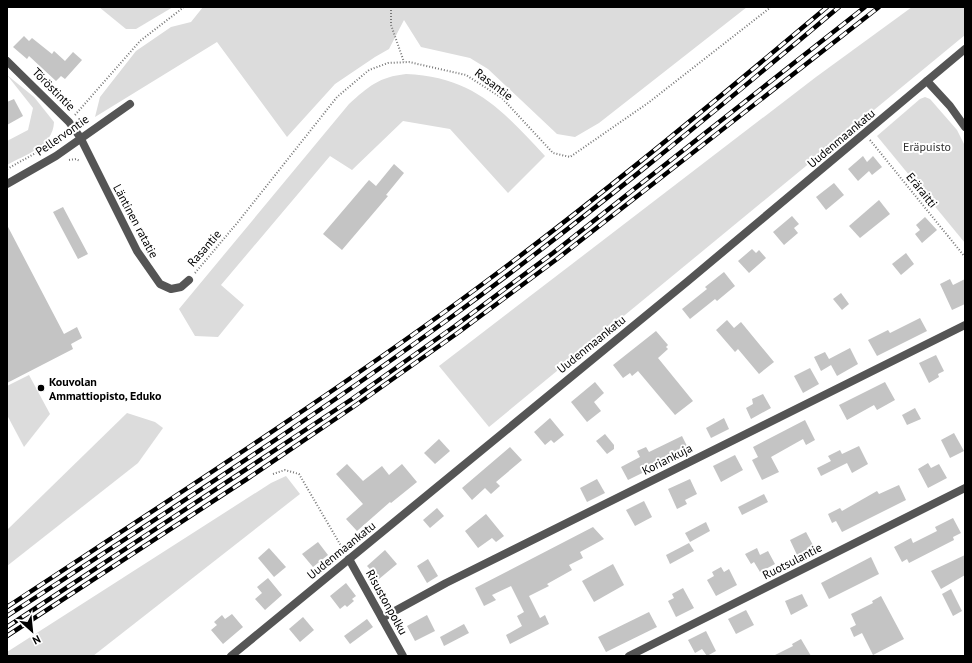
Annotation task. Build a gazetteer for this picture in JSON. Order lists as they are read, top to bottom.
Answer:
{
  "streets": {
    "street": [
      "Töröstintie",
      "Pellervontie",
      "Uudenmaankatu",
      "Läntinen ratatie",
      "Koriankuja",
      "Ruotsulantie",
      "Risustonpolku"
    ],
    "path": ["Rasantie", "Eräraitti"]
  },
  "crossings": [
    ["Rasantie", "Läntinen ratatie"],
    ["Töröstintie", "Pellervontie"],
    ["Töröstintie", "Läntinen ratatie"],
    ["Pellervontie", "Läntinen ratatie"],
    ["Uudenmaankatu", "Eräraitti"],
    ["Uudenmaankatu", "Risustonpolku"],
    ["Koriankuja", "Risustonpolku"]
  ],
  "parks": ["Eräpuisto"],
  "places": ["Kouvolan Ammattiopisto, Eduko"],
  "north": "bottom right"
}
